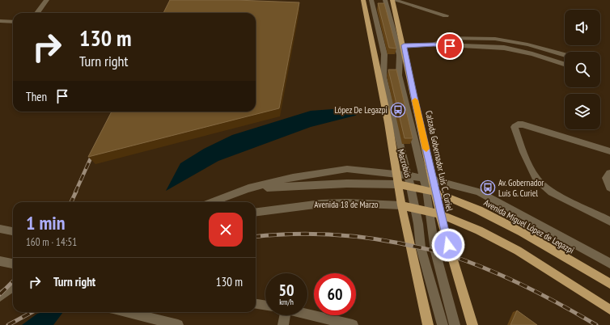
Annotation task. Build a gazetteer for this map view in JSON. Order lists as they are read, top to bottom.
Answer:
{
  "streets": {
    "main road": ["Calzada Gobernador Luis C. Curiel", "Avenida 18 de Marzo", "Avenida Miguel López de Legazpi"],
    "street": ["Macrobús"]
  },
  "crossings": [
    ["Calzada Gobernador Luis C. Curiel", "Macrobús"],
    ["Calzada Gobernador Luis C. Curiel", "Avenida 18 de Marzo"],
    ["Calzada Gobernador Luis C. Curiel", "Avenida Miguel López de Legazpi"],
    ["Macrobús", "Avenida 18 de Marzo"],
    ["Macrobús", "Avenida Miguel López de Legazpi"]
  ],
  "places": {
    "bus stop": ["López De Legazpi", "Av. Gobernador Luis G. Curiel"]
  },
  "page": {
    "turn": ["130 m", "Turn right"],
    "then": "Then",
    "heading": ["1 min", "160 m · 14:51"],
    "list": [
      {
        "name": "Turn right",
        "value": "130 m"
      }
    ],
    "speed": "50 km/h",
    "limit": "60"
  }
}
